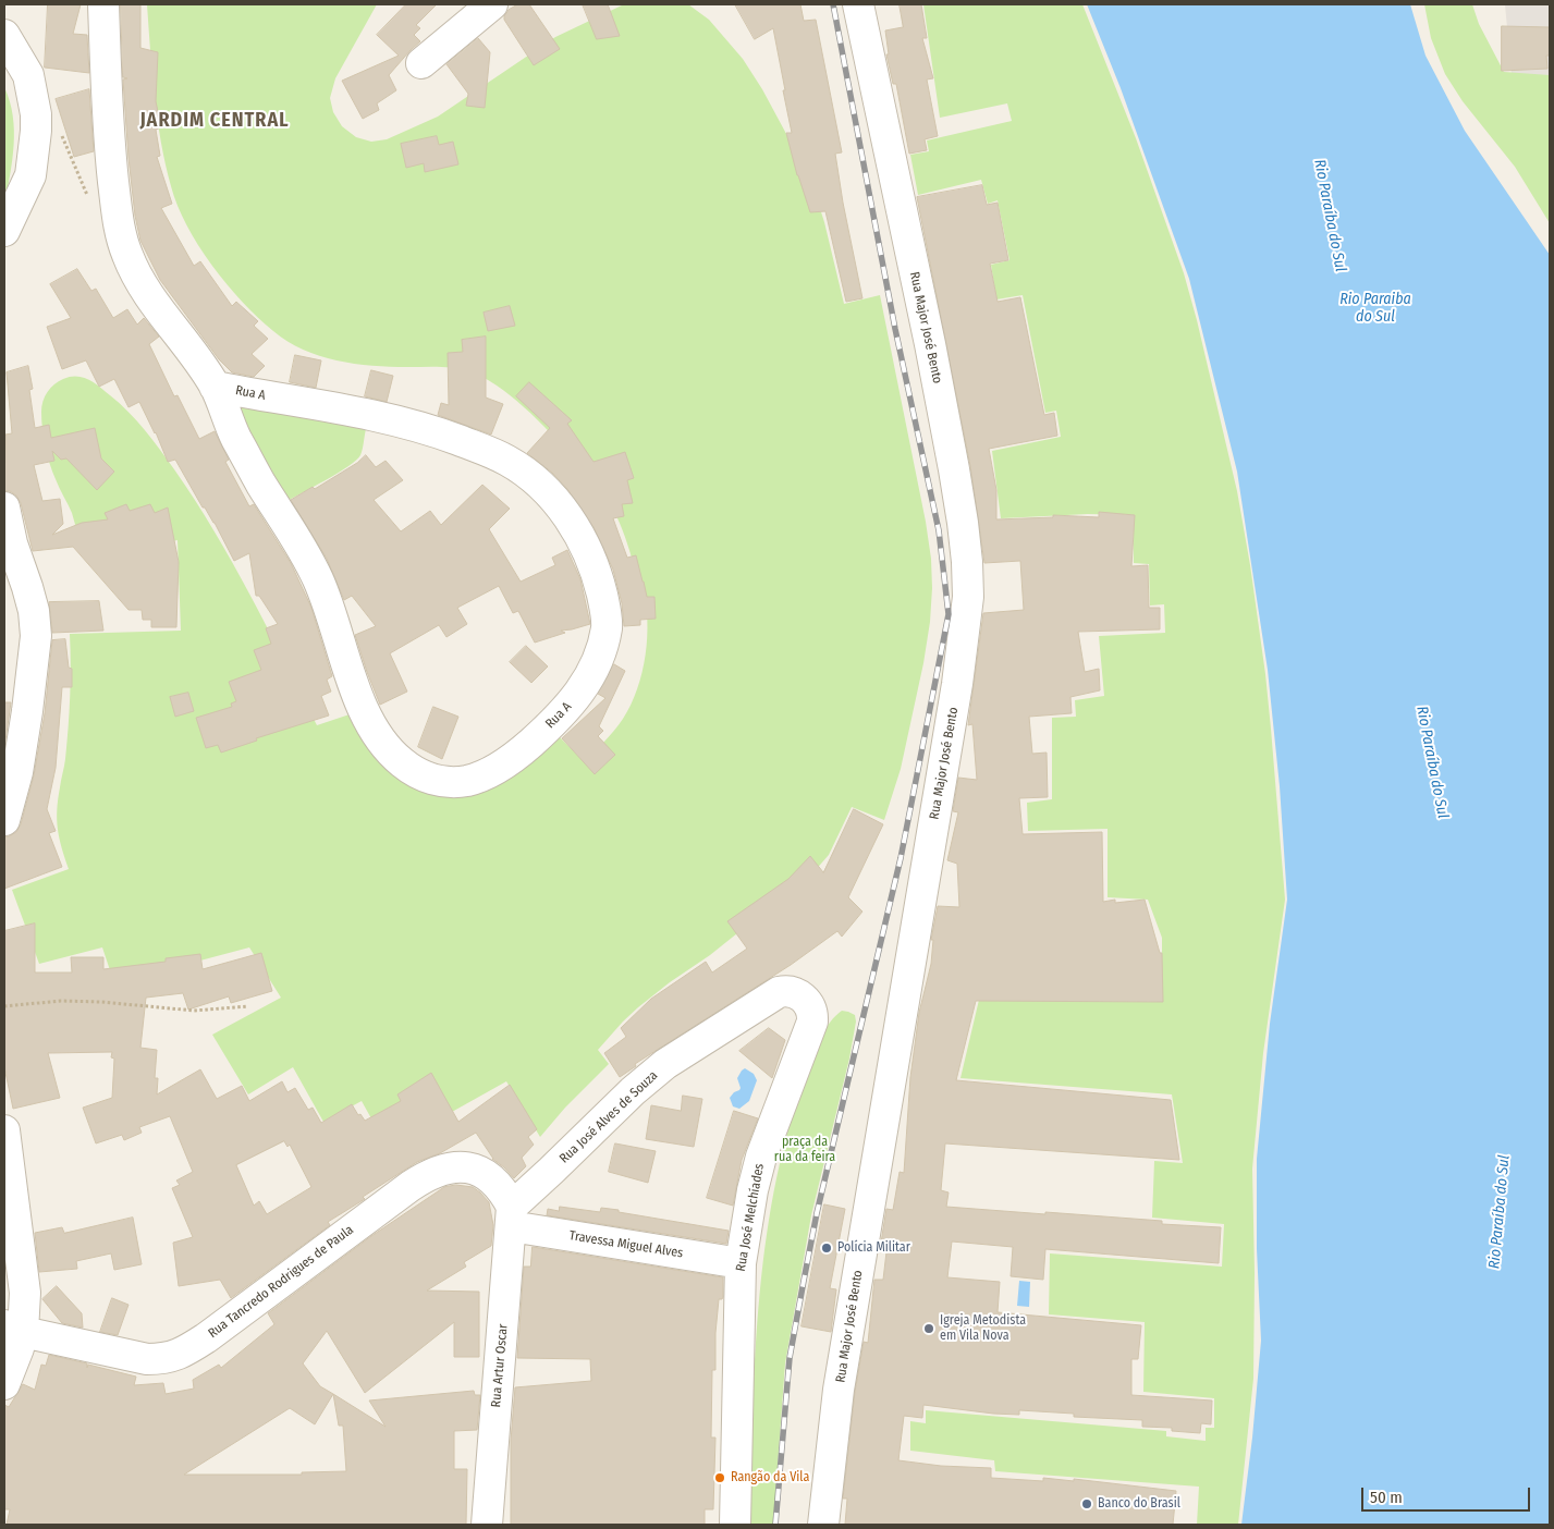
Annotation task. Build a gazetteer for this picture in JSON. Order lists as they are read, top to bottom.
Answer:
{
  "streets": {
    "street": [
      "Rua Major José Bento",
      "Rua A",
      "Rua José Alves de Souza",
      "Rua José Melchíades",
      "Travessa Miguel Alves",
      "Rua Tancredo Rodrigues de Paula",
      "Rua Artur Oscar"
    ]
  },
  "crossings": [
    ["Rua José Alves de Souza", "Rua José Melchíades"],
    ["Rua José Alves de Souza", "Travessa Miguel Alves"],
    ["Rua José Alves de Souza", "Rua Tancredo Rodrigues de Paula"],
    ["Rua José Alves de Souza", "Rua Artur Oscar"],
    ["Rua José Melchíades", "Travessa Miguel Alves"],
    ["Travessa Miguel Alves", "Rua Tancredo Rodrigues de Paula"],
    ["Travessa Miguel Alves", "Rua Artur Oscar"],
    ["Rua Tancredo Rodrigues de Paula", "Rua Artur Oscar"]
  ],
  "districts": ["JARDIM CENTRAL"],
  "water": ["Rio Paraíba do Sul", "Rio Paraiba do Sul"],
  "parks": ["praça da rua da feira"],
  "places": [
    "Polícia Militar",
    "Igreja Metodista em Vila Nova",
    "Rangão da Vila",
    "Banco do Brasil"
  ],
  "scale_bar": "50 m"
}
